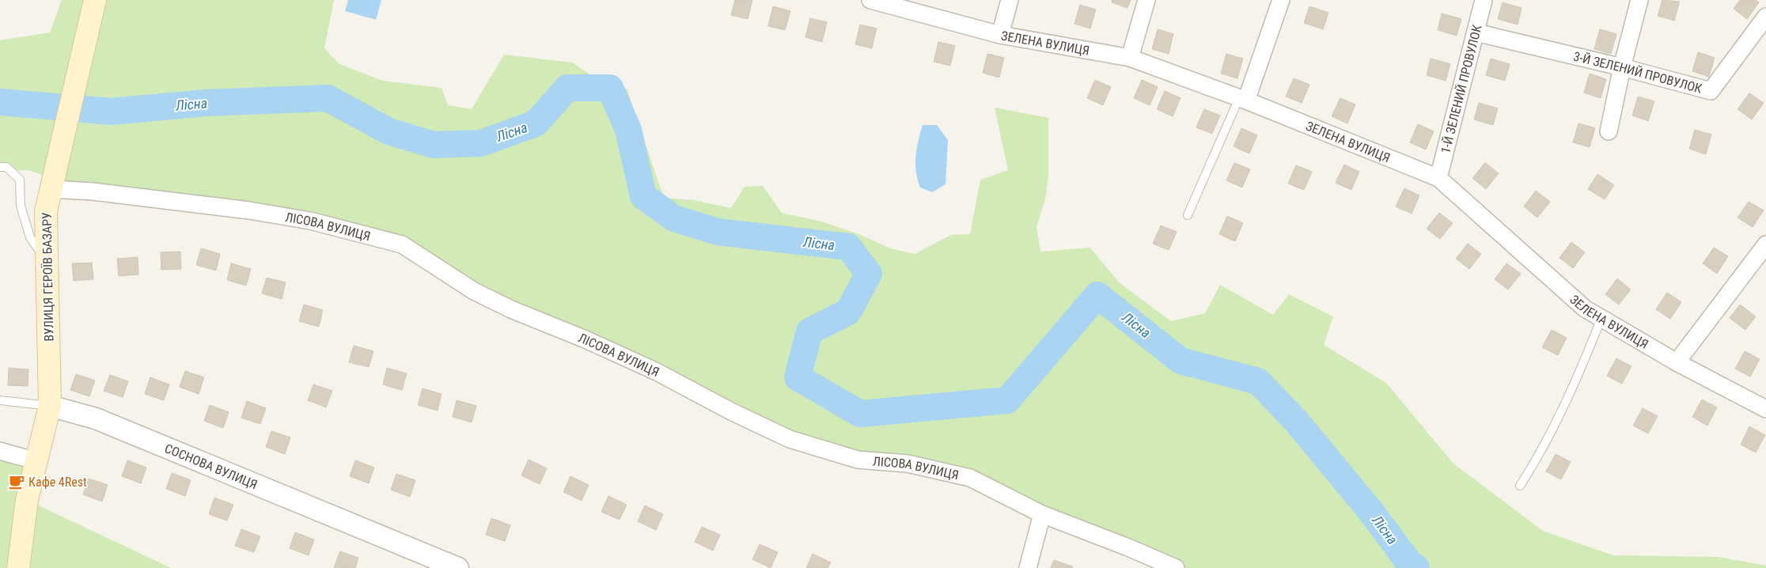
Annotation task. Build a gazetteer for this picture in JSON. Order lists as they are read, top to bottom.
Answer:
{
  "streets": {
    "main road": ["ВУЛИЦЯ ГЕРОЇВ БАЗАРУ"],
    "street": [
      "ЗЕЛЕНА ВУЛИЦЯ",
      "3-Й ЗЕЛЕНИЙ ПРОВУЛОК",
      "1-Й ЗЕЛЕНИЙ ПРОВУЛОК",
      "ЛІСОВА ВУЛИЦЯ",
      "СОСНОВА ВУЛИЦЯ"
    ]
  },
  "crossings": [
    ["ЗЕЛЕНА ВУЛИЦЯ", "1-Й ЗЕЛЕНИЙ ПРОВУЛОК"],
    ["3-Й ЗЕЛЕНИЙ ПРОВУЛОК", "1-Й ЗЕЛЕНИЙ ПРОВУЛОК"],
    ["ЛІСОВА ВУЛИЦЯ", "ВУЛИЦЯ ГЕРОЇВ БАЗАРУ"],
    ["ВУЛИЦЯ ГЕРОЇВ БАЗАРУ", "СОСНОВА ВУЛИЦЯ"]
  ],
  "water": ["Лісна"],
  "places": {
    "cafe": ["Кафе 4Rest"]
  }
}
